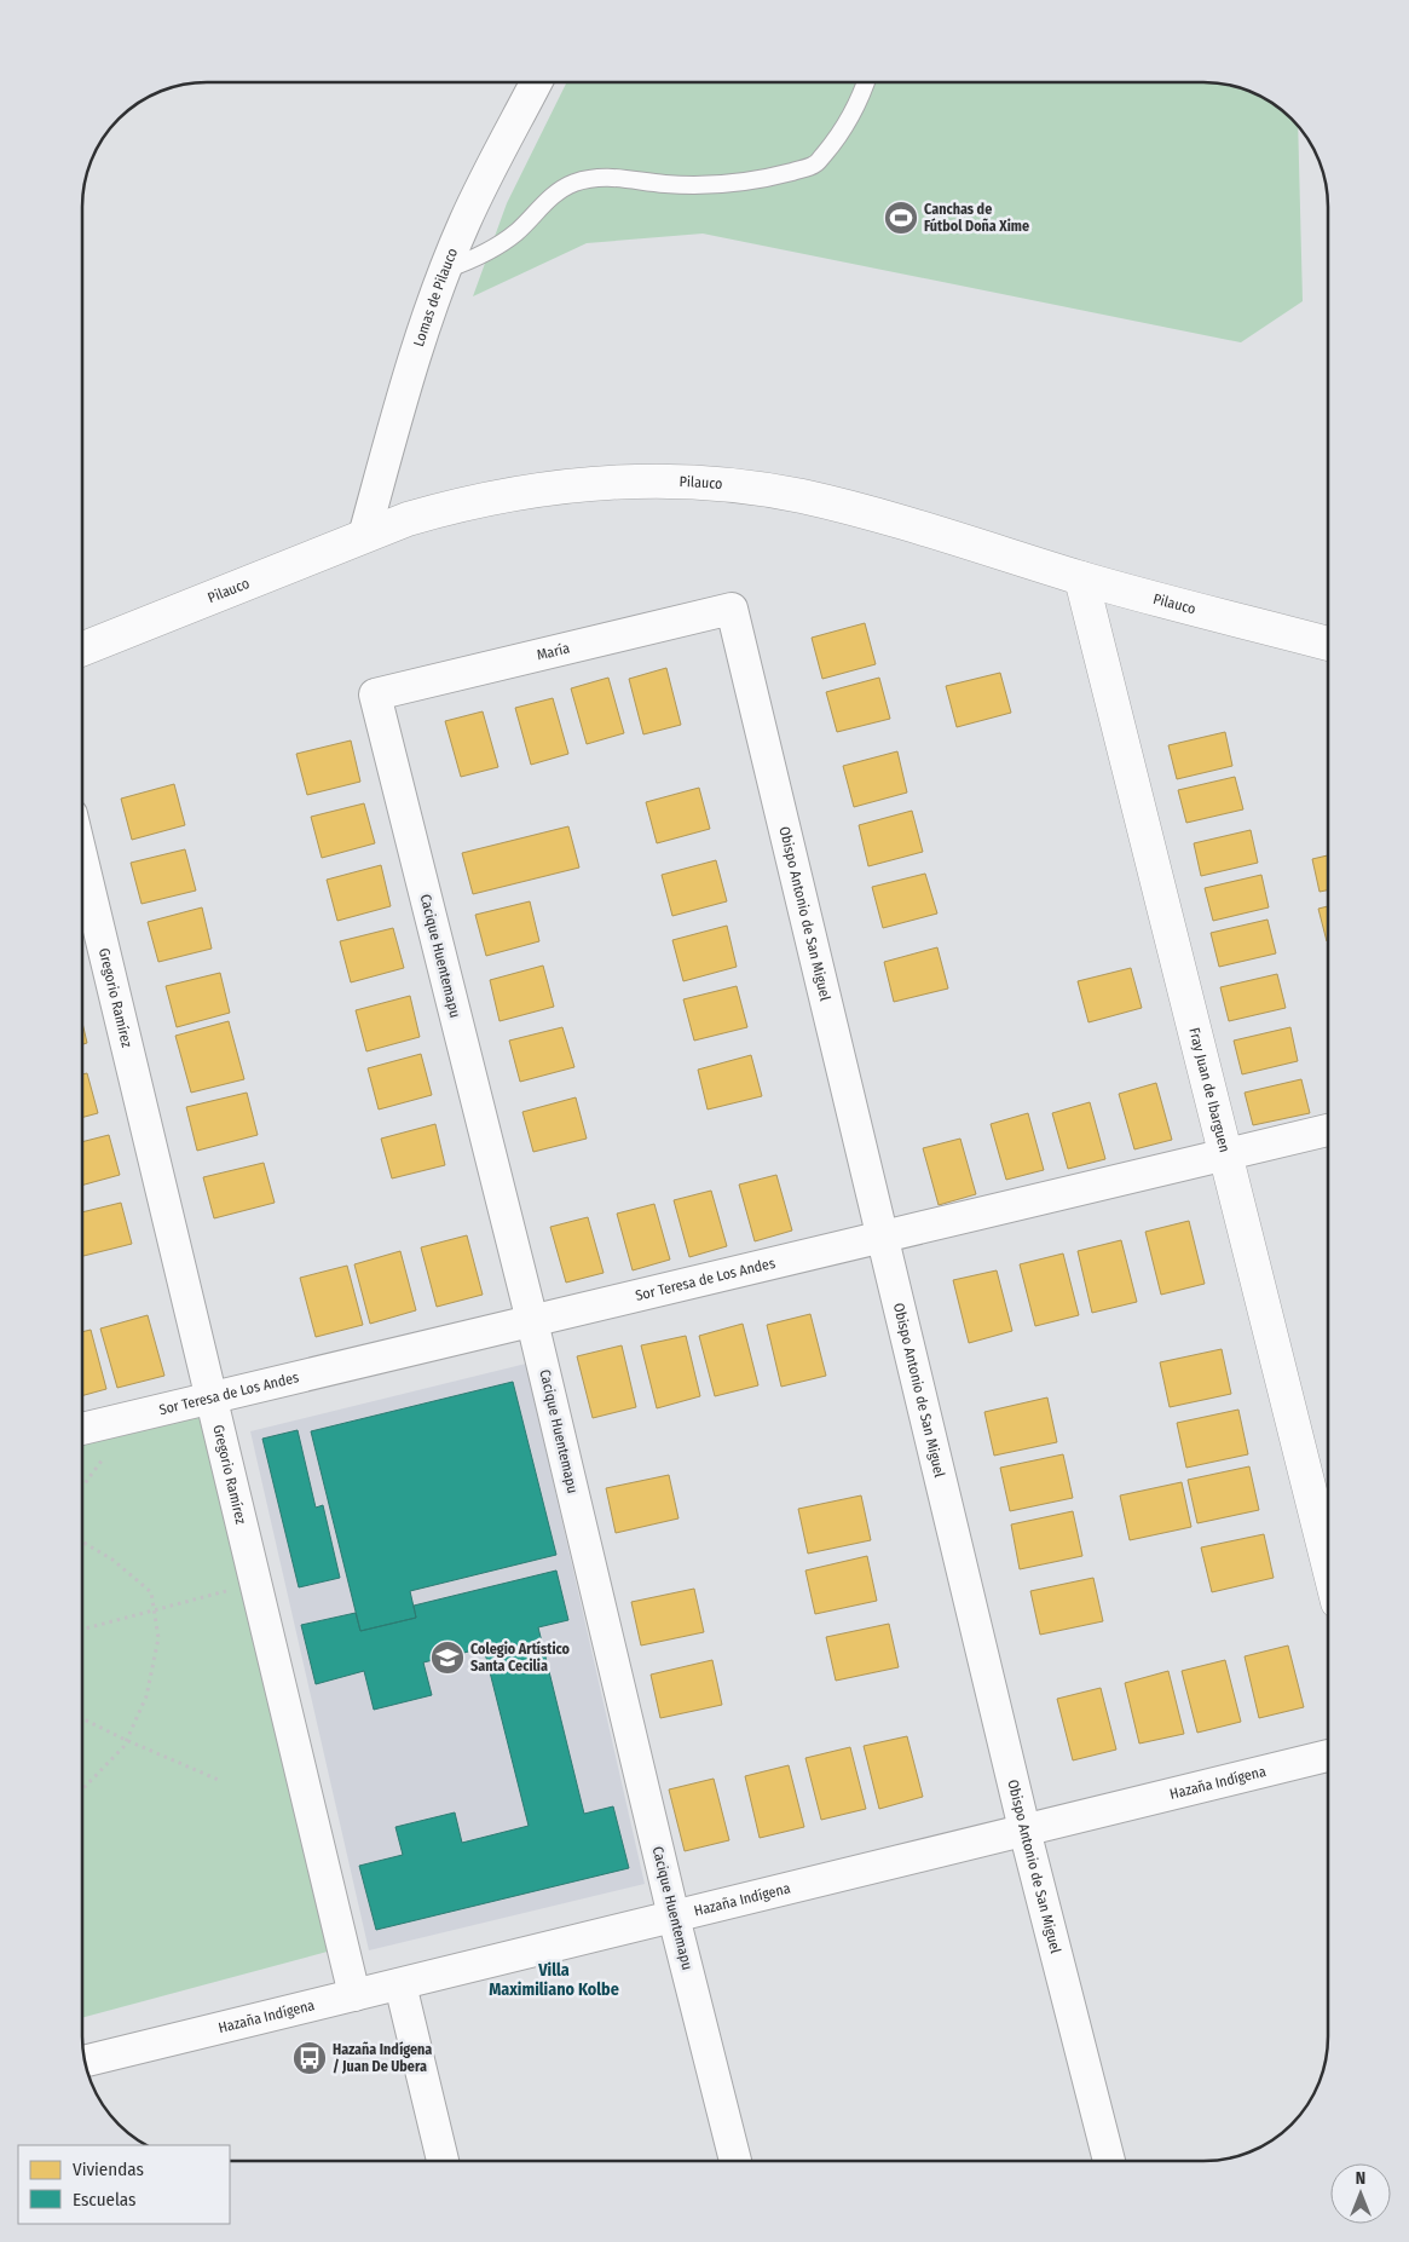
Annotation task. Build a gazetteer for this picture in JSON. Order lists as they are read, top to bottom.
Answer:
{
  "streets": {
    "main road": ["Pilauco", "Fray Juan de Ibarguen"],
    "street": [
      "Lomas de Pilauco",
      "María",
      "Obispo Antonio de San Miguel",
      "Cacique Huentemapu",
      "Gregorio Ramírez",
      "Sor Teresa de Los Andes",
      "Hazaña Indígena"
    ]
  },
  "crossings": [
    ["Lomas de Pilauco", "Pilauco"],
    ["Pilauco", "Fray Juan de Ibarguen"],
    ["María", "Obispo Antonio de San Miguel"],
    ["María", "Cacique Huentemapu"],
    ["Obispo Antonio de San Miguel", "Sor Teresa de Los Andes"],
    ["Obispo Antonio de San Miguel", "Hazaña Indígena"],
    ["Cacique Huentemapu", "Sor Teresa de Los Andes"],
    ["Cacique Huentemapu", "Hazaña Indígena"],
    ["Gregorio Ramírez", "Sor Teresa de Los Andes"],
    ["Gregorio Ramírez", "Hazaña Indígena"],
    ["Fray Juan de Ibarguen", "Sor Teresa de Los Andes"]
  ],
  "districts": ["Villa Maximiliano Kolbe"],
  "places": {
    "sports": ["Canchas de Fútbol Doña Xime"],
    "school or university": ["Colegio Artístico Santa Cecilia"],
    "bus stop": ["Hazaña Indígena / Juan De Ubera"]
  },
  "legend": ["Viviendas", "Escuelas"],
  "north": "top"
}
